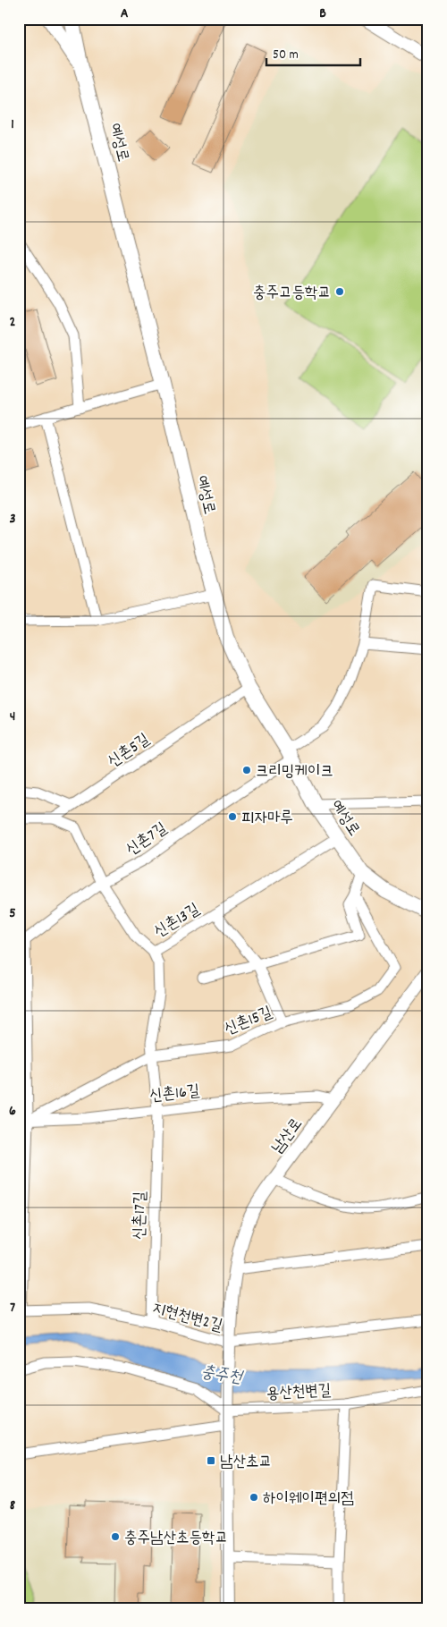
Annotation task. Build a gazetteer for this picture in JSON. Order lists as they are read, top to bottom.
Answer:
{
  "streets": {
    "main road": ["예성로"],
    "street": [
      "신촌5길",
      "신촌7길",
      "신촌13길",
      "신촌15길",
      "신촌16길",
      "남산로",
      "신촌17길",
      "지현천변2길",
      "용산천변길"
    ]
  },
  "crossings": [
    ["예성로", "신촌5길"],
    ["예성로", "신촌7길"],
    ["예성로", "신촌13길"],
    ["신촌5길", "신촌13길"],
    ["신촌7길", "신촌13길"],
    ["신촌13길", "신촌17길"],
    ["신촌15길", "신촌16길"],
    ["신촌15길", "신촌17길"],
    ["신촌16길", "남산로"],
    ["신촌16길", "신촌17길"],
    ["남산로", "지현천변2길"],
    ["남산로", "용산천변길"],
    ["신촌17길", "지현천변2길"]
  ],
  "water": ["충주천"],
  "places": {
    "other": [
      "충주고등학교",
      "크리밍케이크",
      "피자마루",
      "하이웨이편의점",
      "충주남산초등학교"
    ],
    "transit": ["남산초교"]
  },
  "scale_bar": "50 m",
  "grid": {
    "columns": ["A", "B"],
    "rows": [
      "1",
      "2",
      "3",
      "4",
      "5",
      "6",
      "7",
      "8"
    ]
  }
}
